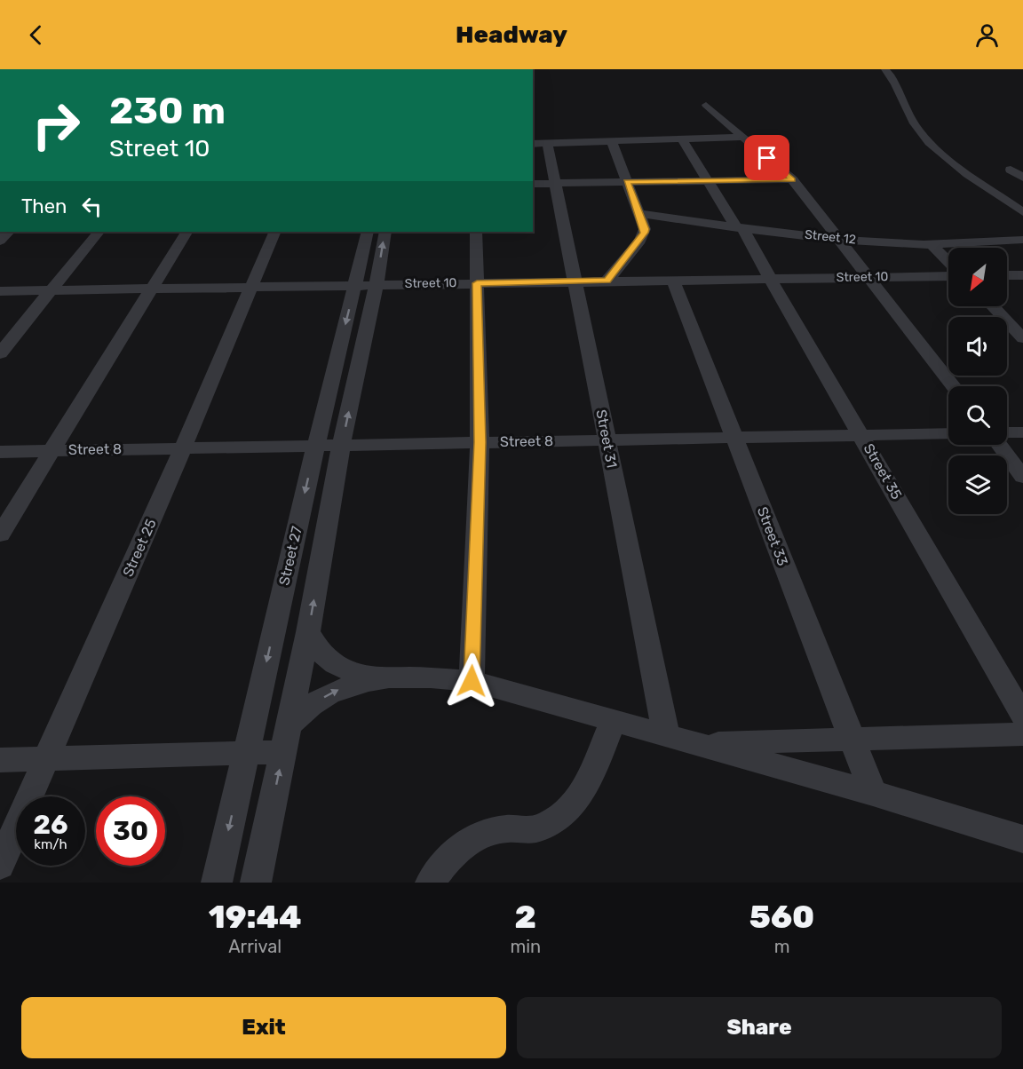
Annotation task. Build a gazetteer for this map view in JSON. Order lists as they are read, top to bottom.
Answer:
{
  "streets": {
    "street": [
      "Street 12",
      "Street 10",
      "Street 31",
      "Street 8",
      "Street 35",
      "Street 33",
      "Street 25",
      "Street 27"
    ]
  },
  "crossings": [
    ["Street 12", "Street 35"],
    ["Street 10", "Street 31"],
    ["Street 10", "Street 35"],
    ["Street 10", "Street 33"],
    ["Street 10", "Street 25"],
    ["Street 10", "Street 27"],
    ["Street 31", "Street 8"],
    ["Street 8", "Street 35"],
    ["Street 8", "Street 33"],
    ["Street 8", "Street 25"],
    ["Street 8", "Street 27"]
  ],
  "north": "bottom left",
  "page": {
    "header": "Headway",
    "turn": ["230 m", "Street 10"],
    "then": "Then",
    "speed": "26 km/h",
    "limit": "30",
    "eta": [
      "19:44",
      "Arrival",
      "2",
      "min",
      "560",
      "m"
    ],
    "buttons": ["Exit", "Share"]
  }
}
